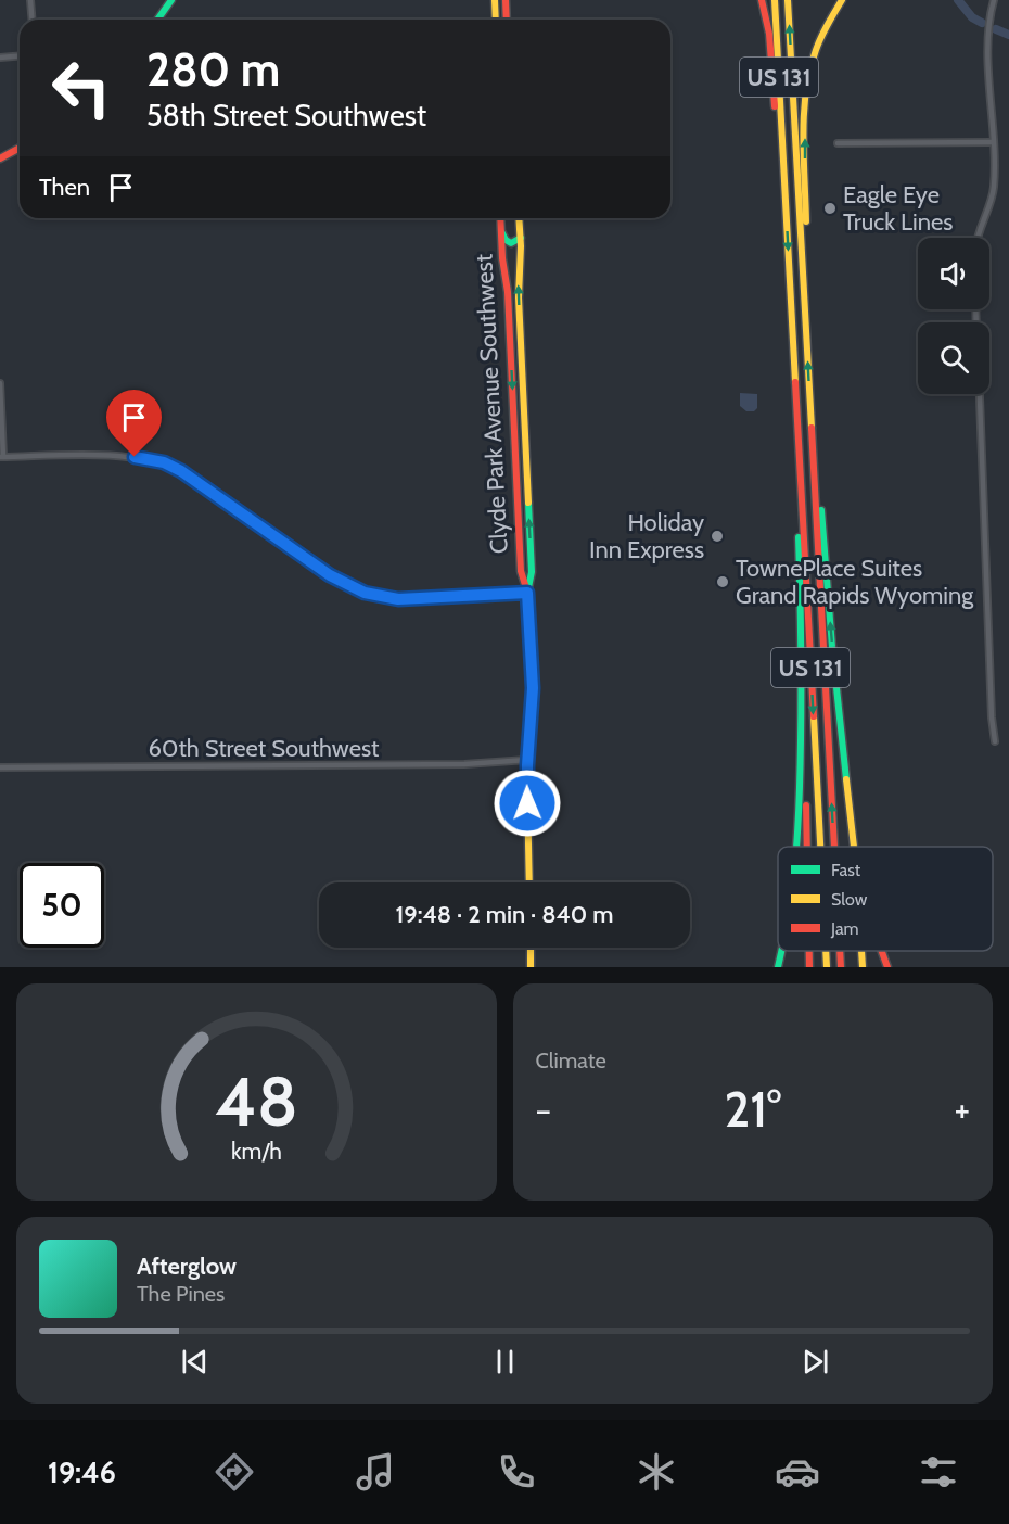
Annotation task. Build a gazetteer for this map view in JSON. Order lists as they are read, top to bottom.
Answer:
{
  "streets": {
    "main road": ["US 131", "Clyde Park Avenue Southwest"],
    "street": ["60th Street Southwest"]
  },
  "crossings": [
    ["Clyde Park Avenue Southwest", "60th Street Southwest"]
  ],
  "places": ["Eagle Eye Truck Lines", "Holiday Inn Express", "TownePlace Suites Grand Rapids Wyoming"],
  "legend": ["Fast", "Slow", "Jam"],
  "page": {
    "turn": ["280 m", "58th Street Southwest"],
    "then": "Then",
    "limit": "50",
    "trip": "19:48 · 2 min · 840 m",
    "tile": "Climate",
    "heat": ["−", "21°", "+"],
    "song": ["Afterglow", "The Pines"],
    "tabs": "19:46",
    "gauge": ["48", "km/h"]
  }
}
